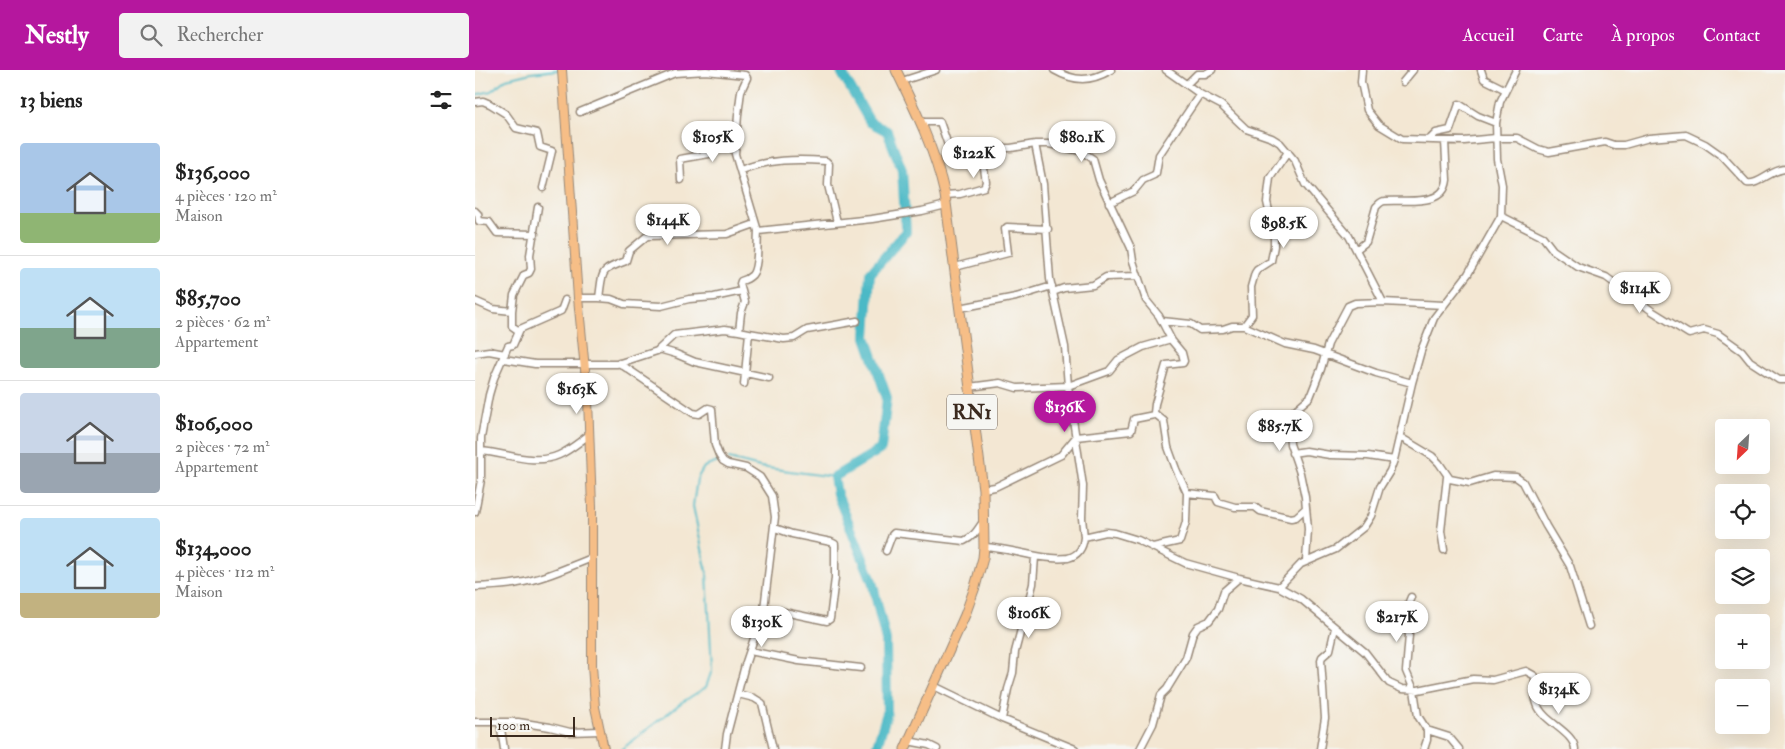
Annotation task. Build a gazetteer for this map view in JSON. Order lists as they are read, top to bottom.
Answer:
{
  "streets": {
    "highway": ["RN1"]
  },
  "scale_bar": "100 m",
  "north": "bottom left",
  "page": {
    "header": "Nestly",
    "search": "Rechercher",
    "nav": [
      "Accueil",
      "Carte",
      "À propos",
      "Contact"
    ],
    "heading": "13 biens",
    "price": [
      "$105K",
      "$80.1K",
      "$122K",
      "$144K",
      "$98.5K",
      "$114K",
      "$163K",
      "$136K",
      "$85.7K",
      "$106K",
      "$217K",
      "$130K",
      "$134K"
    ],
    "list": [
      {
        "name": "$136,000",
        "note": "4 pièces · 120 m² · Maison"
      },
      {
        "name": "$85,700",
        "note": "2 pièces · 62 m² · Appartement"
      },
      {
        "name": "$106,000",
        "note": "2 pièces · 72 m² · Appartement"
      },
      {
        "name": "$134,000",
        "note": "4 pièces · 112 m² · Maison"
      }
    ],
    "map_buttons": ["+", "−"],
    "scale": "100 m"
  }
}
